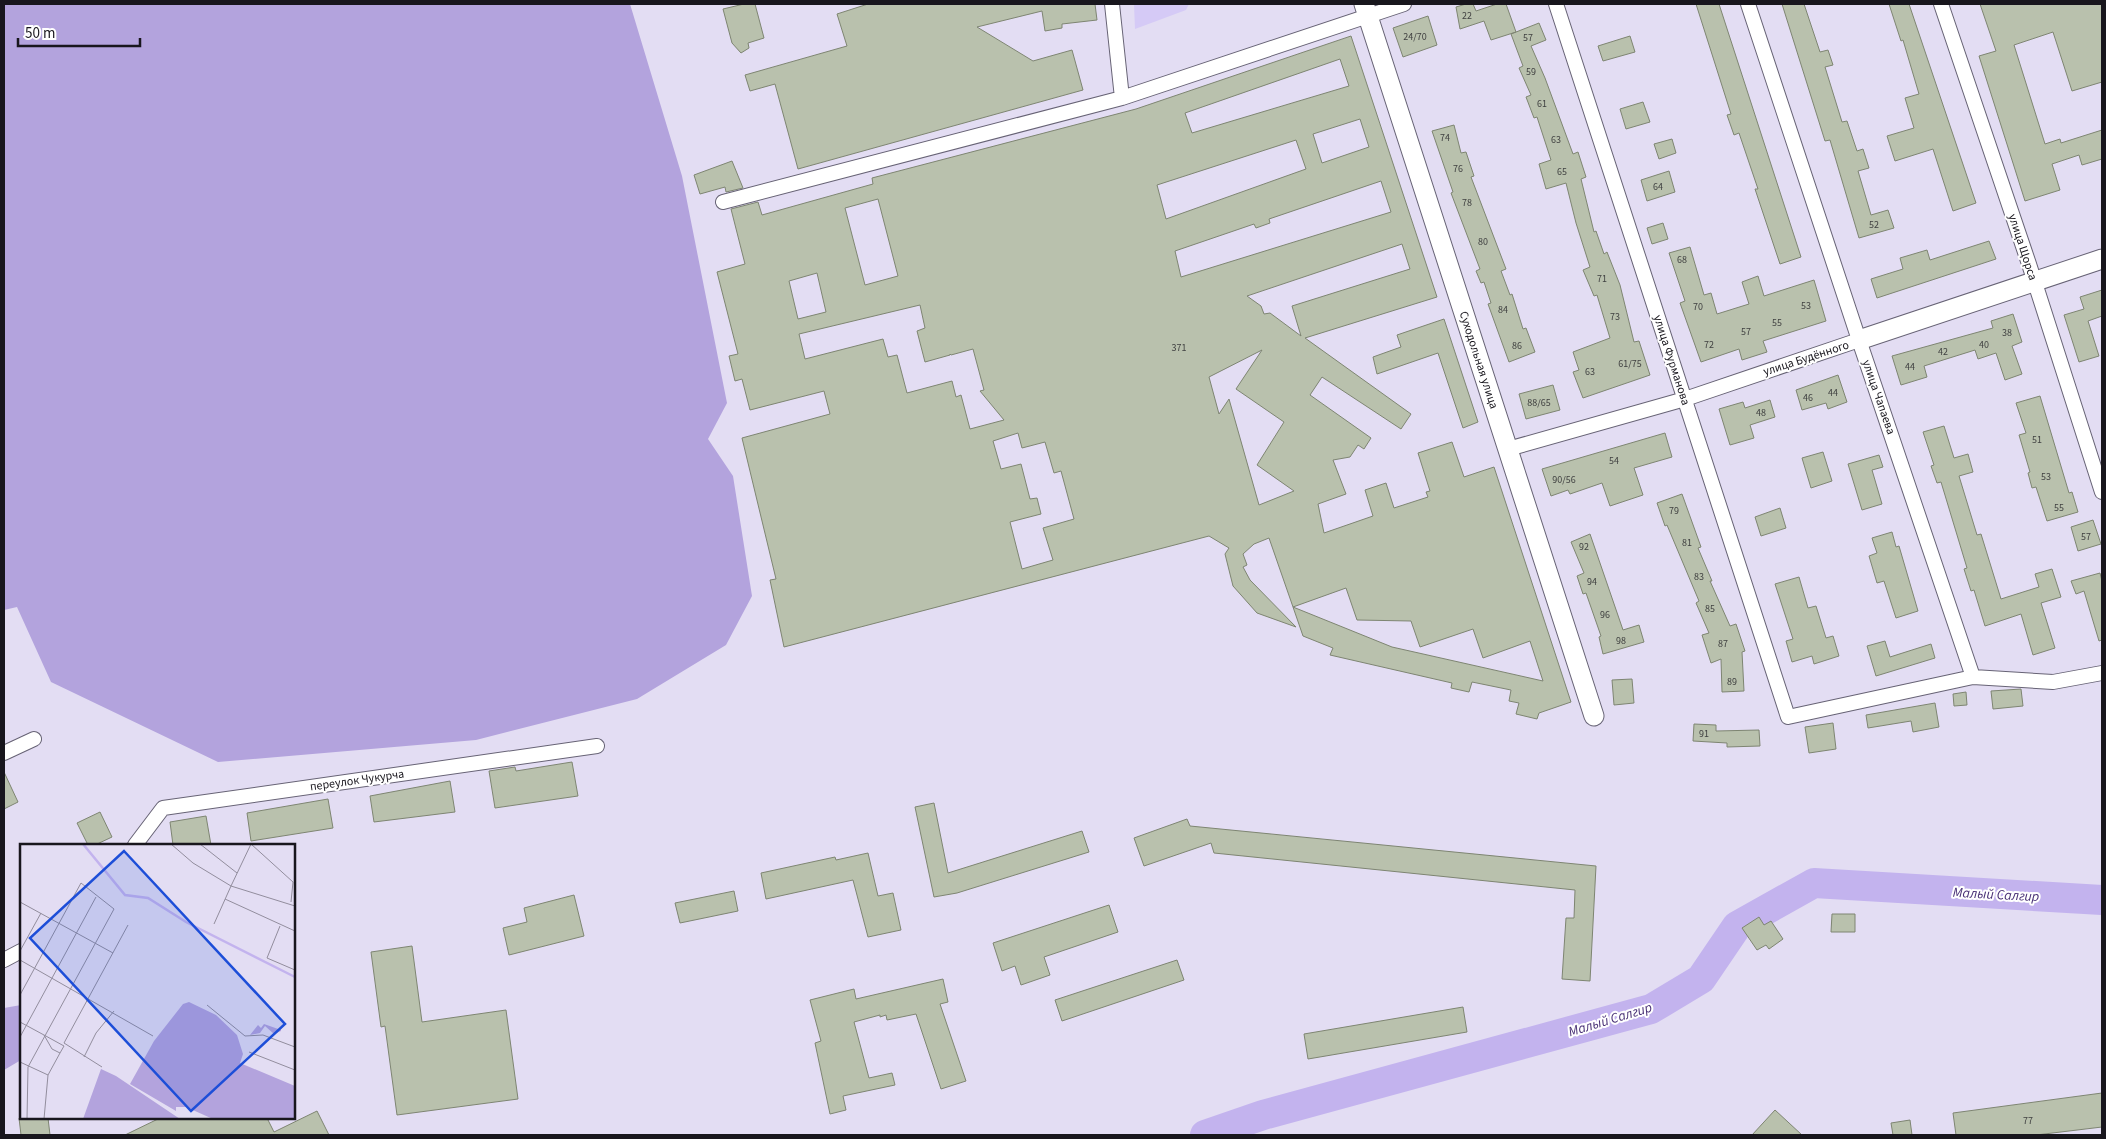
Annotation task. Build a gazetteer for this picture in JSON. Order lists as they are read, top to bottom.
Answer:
{
  "streets": {
    "street": [
      "улица Щорса",
      "улица Будённого",
      "Суходольная улица",
      "улица Фурманова",
      "улица Чапаева",
      "переулок Чукурча"
    ]
  },
  "crossings": [
    ["улица Щорса", "улица Будённого"],
    ["улица Будённого", "Суходольная улица"],
    ["улица Будённого", "улица Фурманова"],
    ["улица Будённого", "улица Чапаева"],
    ["улица Фурманова", "улица Чапаева"]
  ],
  "water": ["Малый Салгир"],
  "house_numbers": [
    "22",
    "24/70",
    "57",
    "59",
    "61",
    "74",
    "63",
    "76",
    "65",
    "64",
    "78",
    "52",
    "80",
    "68",
    "71",
    "53",
    "70",
    "84",
    "73",
    "55",
    "57",
    "38",
    "72",
    "40",
    "86",
    "371",
    "42",
    "61/75",
    "44",
    "63",
    "44",
    "46",
    "88/65",
    "48",
    "51",
    "54",
    "53",
    "90/56",
    "55",
    "79",
    "57",
    "81",
    "92",
    "83",
    "94",
    "85",
    "96",
    "98",
    "87",
    "89",
    "91",
    "77"
  ],
  "scale_bar": "50 m"
}
